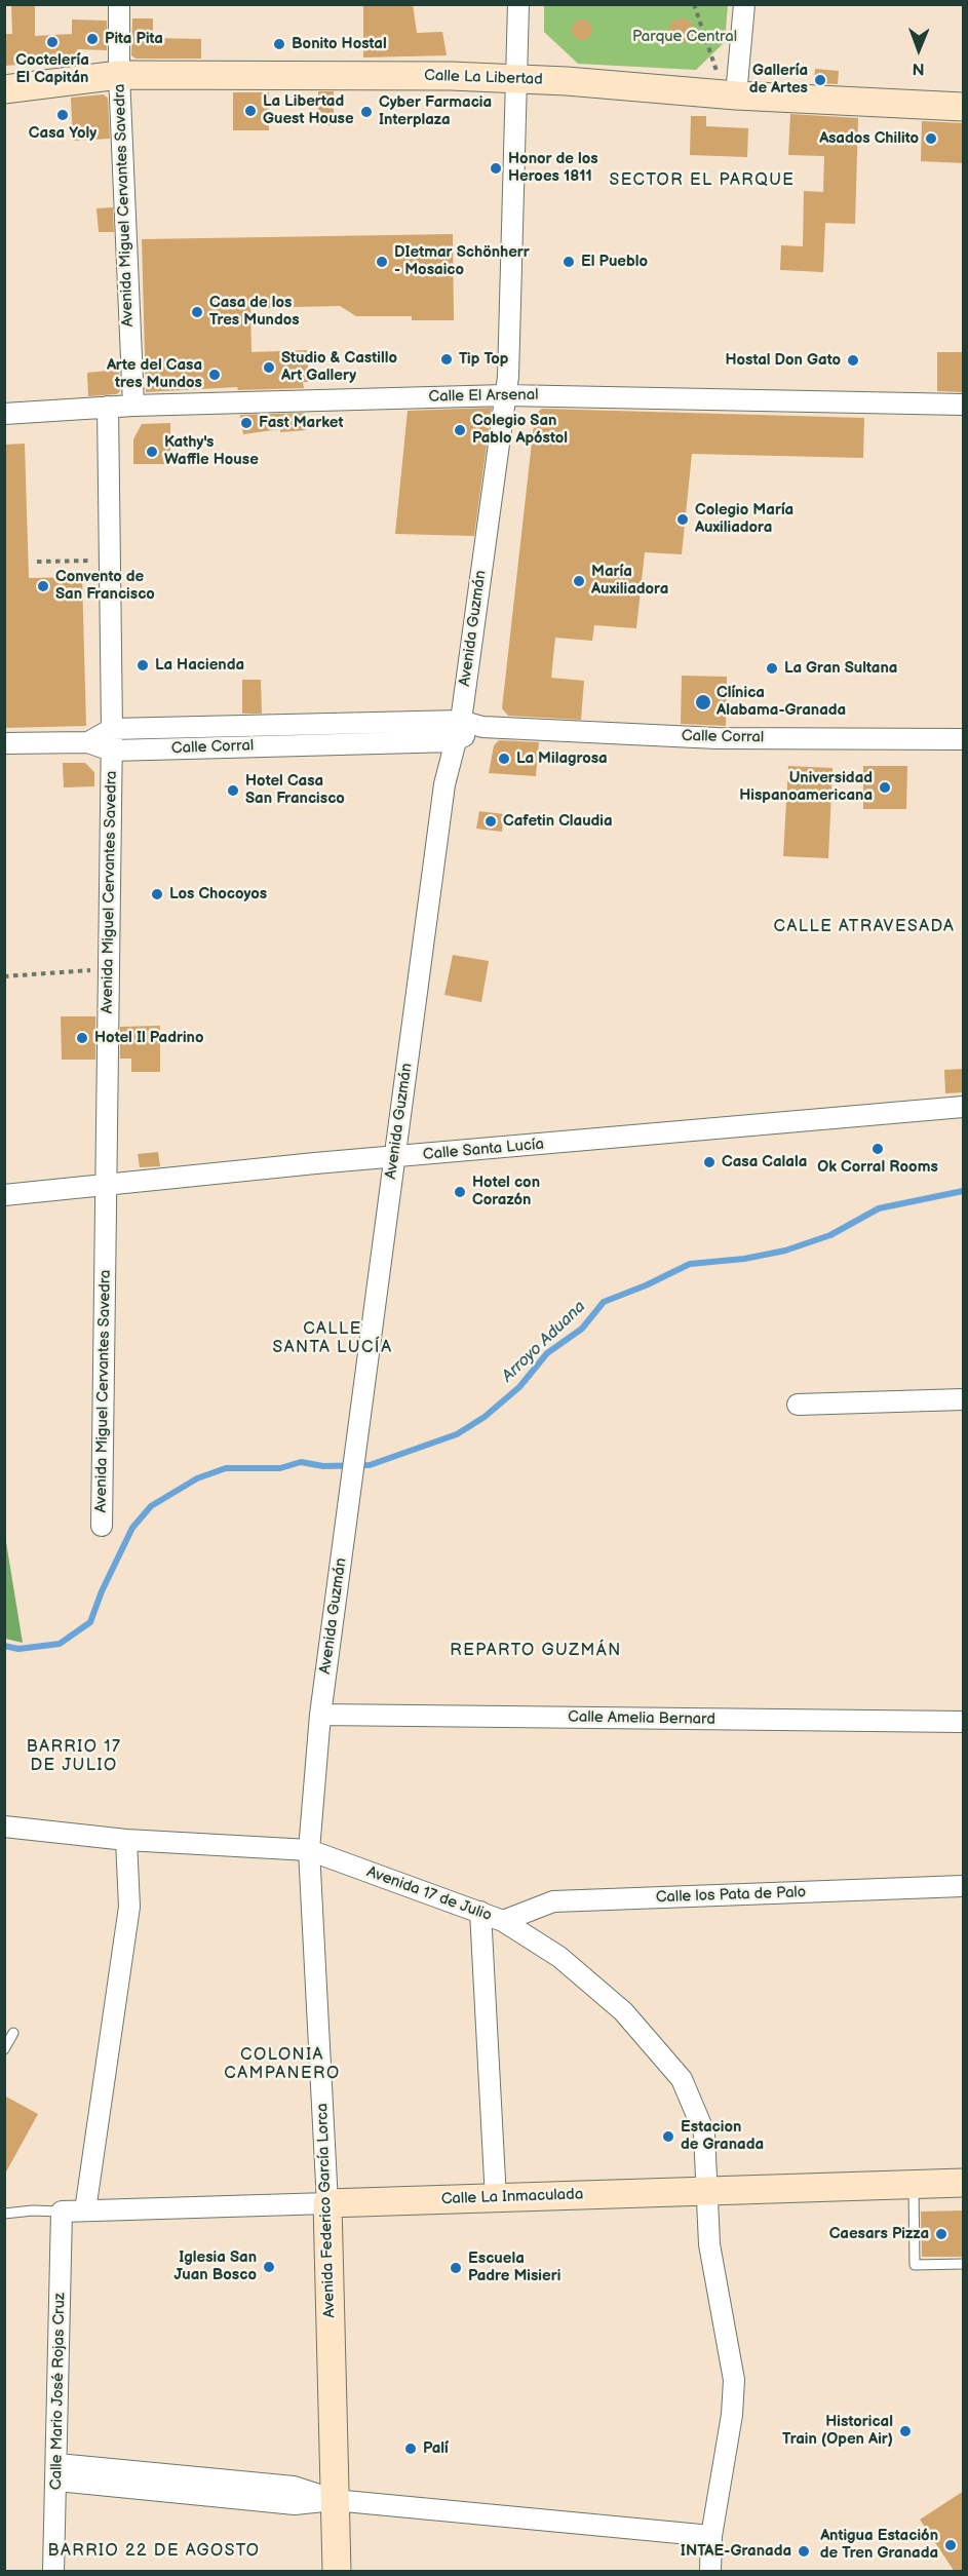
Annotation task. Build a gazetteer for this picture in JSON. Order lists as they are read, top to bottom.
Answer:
{
  "streets": {
    "main road": ["Calle La Libertad", "Calle La Inmaculada", "Avenida Federico García Lorca"],
    "street": [
      "Avenida Miguel Cervantes Savedra",
      "Calle El Arsenal",
      "Avenida Guzmán",
      "Calle Corral",
      "Calle Santa Lucía",
      "Calle Amelia Bernard",
      "Avenida 17 de Julio",
      "Calle los Pata de Palo",
      "Calle Mario José Rojas Cruz"
    ]
  },
  "crossings": [
    ["Calle La Libertad", "Avenida Miguel Cervantes Savedra"],
    ["Calle La Libertad", "Avenida Guzmán"],
    ["Avenida Miguel Cervantes Savedra", "Calle El Arsenal"],
    ["Avenida Miguel Cervantes Savedra", "Calle Corral"],
    ["Avenida Miguel Cervantes Savedra", "Calle Santa Lucía"],
    ["Calle El Arsenal", "Avenida Guzmán"],
    ["Avenida Guzmán", "Calle Corral"],
    ["Avenida Guzmán", "Calle Santa Lucía"],
    ["Avenida Guzmán", "Calle Amelia Bernard"],
    ["Avenida Guzmán", "Avenida 17 de Julio"],
    ["Avenida Guzmán", "Avenida Federico García Lorca"],
    ["Avenida 17 de Julio", "Calle los Pata de Palo"],
    ["Avenida 17 de Julio", "Calle La Inmaculada"],
    ["Avenida 17 de Julio", "Avenida Federico García Lorca"],
    ["Calle La Inmaculada", "Avenida Federico García Lorca"],
    ["Calle La Inmaculada", "Calle Mario José Rojas Cruz"]
  ],
  "districts": [
    "SECTOR EL PARQUE",
    "CALLE ATRAVESADA",
    "CALLE SANTA LUCÍA",
    "REPARTO GUZMÁN",
    "BARRIO 17 DE JULIO",
    "COLONIA CAMPANERO",
    "BARRIO 22 DE AGOSTO"
  ],
  "water": ["Arroyo Aduana"],
  "parks": ["Parque Central"],
  "places": [
    "Pita Pita",
    "Coctelería El Capitán",
    "Bonito Hostal",
    "Gallería de Artes",
    "La Libertad Guest House",
    "Cyber Farmacia Interplaza",
    "Casa Yoly",
    "Asados Chilito",
    "Honor de los Heroes 1811",
    "DIetmar Schönherr - Mosaico",
    "El Pueblo",
    "Casa de los Tres Mundos",
    "Tip Top",
    "Hostal Don Gato",
    "Studio & Castillo Art Gallery",
    "Arte del Casa tres Mundos",
    "Fast Market",
    "Colegio San Pablo Apóstol",
    "Kathy's Waffle House",
    "Colegio María Auxiliadora",
    "María Auxiliadora",
    "Convento de San Francisco",
    "La Hacienda",
    "La Gran Sultana",
    "Clínica Alabama-Granada",
    "La Milagrosa",
    "Universidad Hispanoamericana",
    "Hotel Casa San Francisco",
    "Cafetin Claudia",
    "Los Chocoyos",
    "Hotel Il Padrino",
    "Ok Corral Rooms",
    "Casa Calala",
    "Hotel con Corazón",
    "Estacion de Granada",
    "Caesars Pizza",
    "Iglesia San Juan Bosco",
    "Escuela Padre Misieri",
    "Historical Train (Open Air)",
    "Palí",
    "Antigua Estación de Tren Granada",
    "INTAE-Granada"
  ],
  "north": "bottom"
}
